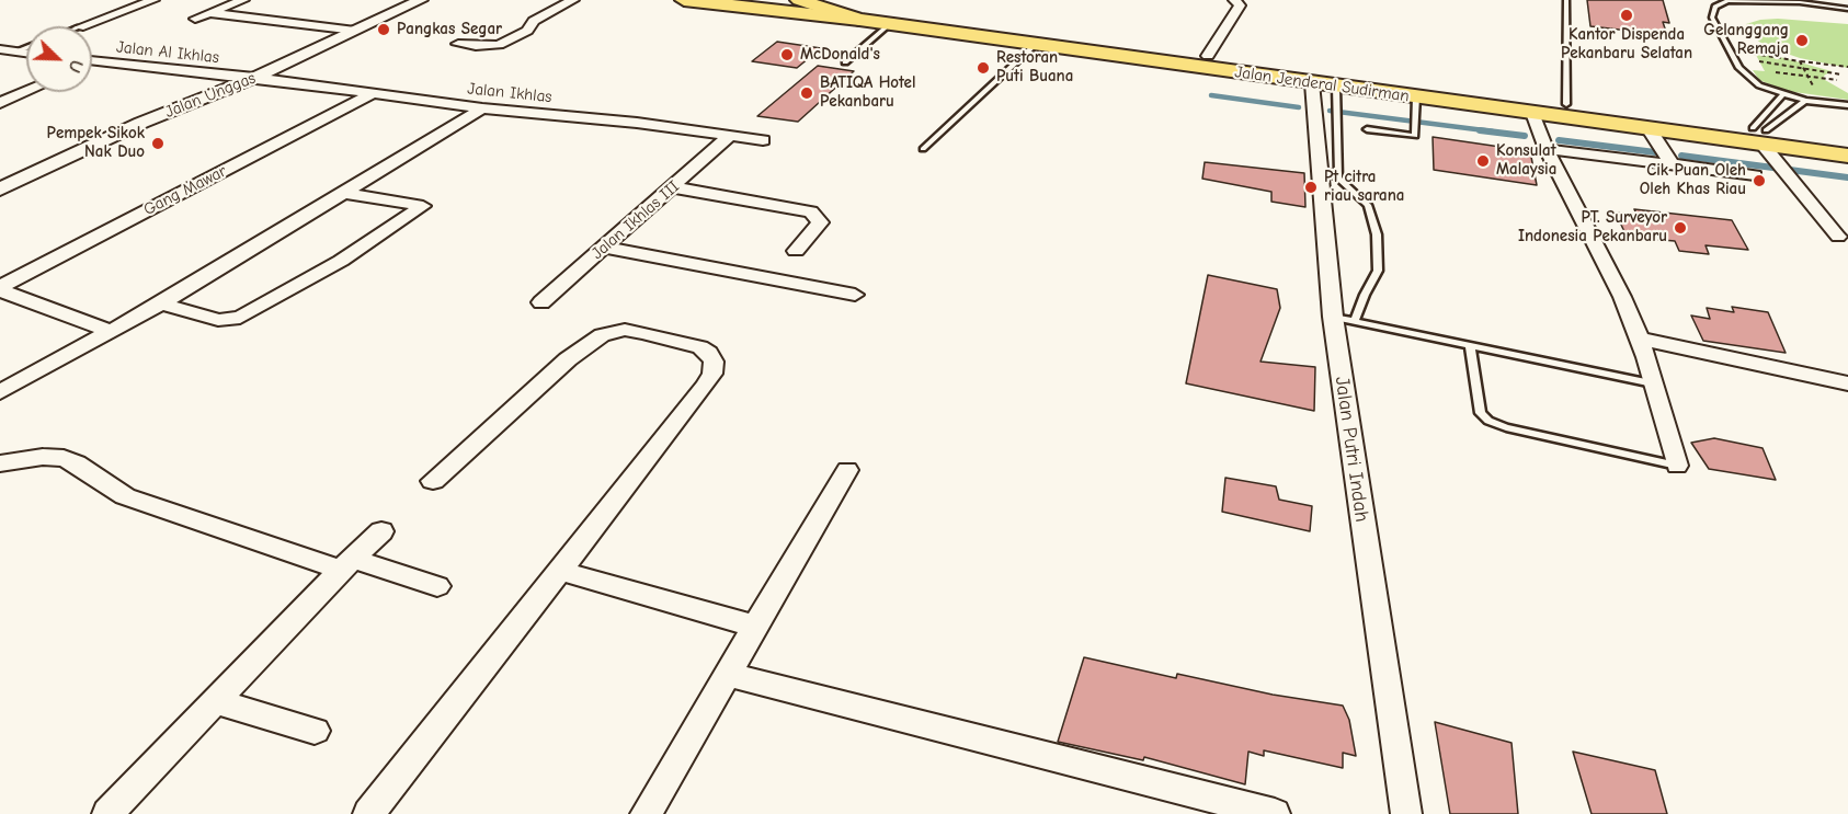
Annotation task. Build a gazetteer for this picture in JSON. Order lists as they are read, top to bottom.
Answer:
{
  "streets": {
    "main road": ["Jalan Jenderal Sudirman"],
    "street": [
      "Jalan Al Ikhlas",
      "Jalan Ikhlas",
      "Jalan Unggas",
      "Gang Mawar",
      "Jalan Ikhlas III",
      "Jalan Putri Indah"
    ]
  },
  "crossings": [
    ["Jalan Al Ikhlas", "Jalan Ikhlas"],
    ["Jalan Al Ikhlas", "Jalan Unggas"],
    ["Jalan Jenderal Sudirman", "Jalan Putri Indah"],
    ["Jalan Ikhlas", "Jalan Unggas"],
    ["Jalan Ikhlas", "Gang Mawar"],
    ["Jalan Ikhlas", "Jalan Ikhlas III"]
  ],
  "places": [
    "Kantor Dispenda Pekanbaru Selatan",
    "Pangkas Segar",
    "Gelanggang Remaja",
    "McDonald's",
    "Restoran Puti Buana",
    "BATIQA Hotel Pekanbaru",
    "Pempek Sikok Nak Duo",
    "Konsulat Malaysia",
    "Cik Puan Oleh Oleh Khas Riau",
    "Pt citra riau sarana",
    "PT. Surveyor Indonesia Pekanbaru"
  ],
  "north": "bottom right"
}
